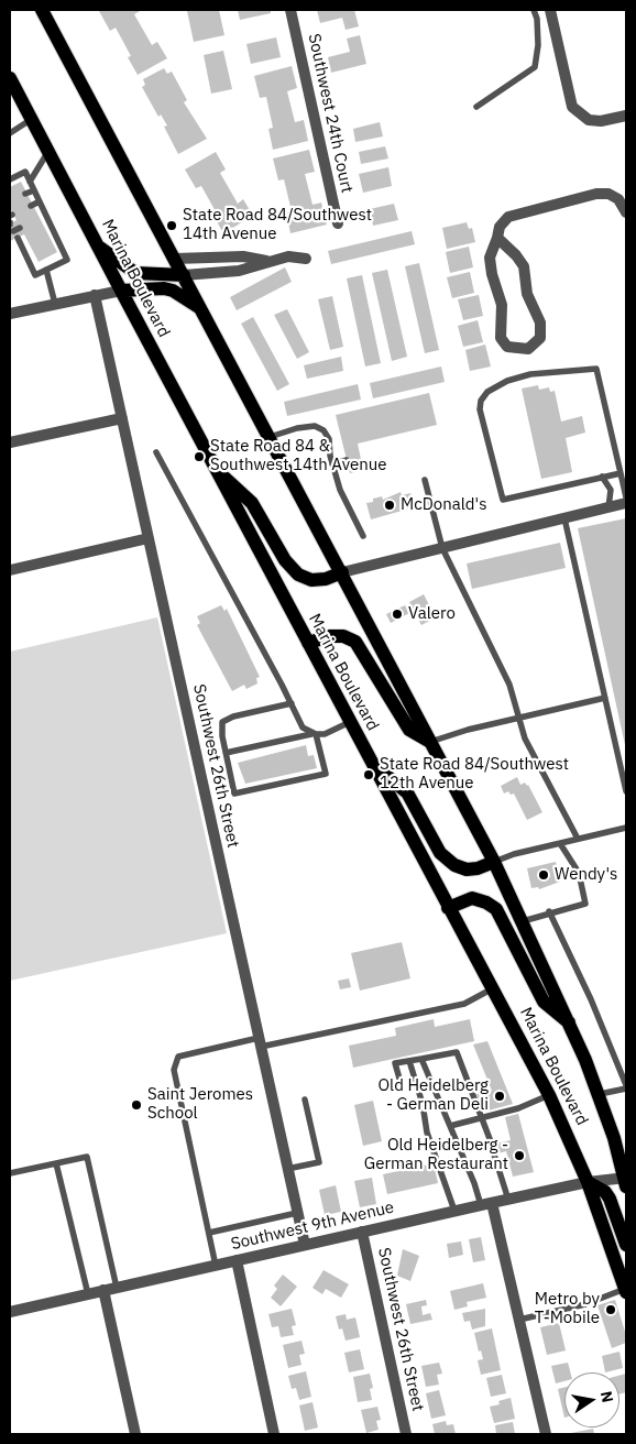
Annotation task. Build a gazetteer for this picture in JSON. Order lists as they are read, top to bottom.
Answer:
{
  "streets": {
    "main road": ["Marina Boulevard"],
    "street": ["Southwest 24th Court", "Southwest 26th Street", "Southwest 9th Avenue"]
  },
  "crossings": [
    ["Marina Boulevard", "Southwest 9th Avenue"],
    ["Southwest 26th Street", "Southwest 9th Avenue"]
  ],
  "places": [
    "State Road 84/Southwest 14th Avenue",
    "State Road 84 & Southwest 14th Avenue",
    "McDonald's",
    "Valero",
    "State Road 84/Southwest 12th Avenue",
    "Wendy's",
    "Old Heidelberg - German Deli",
    "Saint Jeromes School",
    "Old Heidelberg - German Restaurant",
    "Metro by T-Mobile"
  ],
  "north": "right"
}
